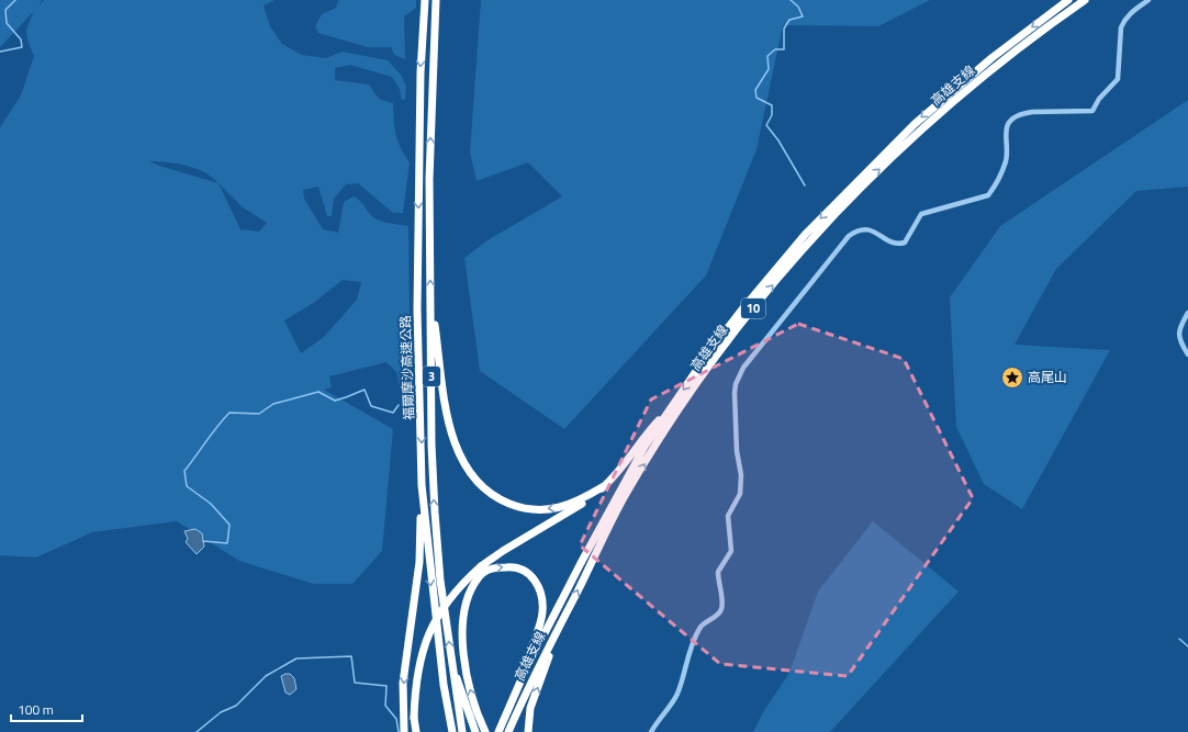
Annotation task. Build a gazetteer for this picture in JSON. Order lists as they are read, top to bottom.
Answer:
{
  "streets": {
    "highway": [
      "高雄支線",
      "10",
      "福爾摩沙高速公路",
      "3"
    ]
  },
  "places": {
    "place": ["高尾山"]
  },
  "scale_bar": "100 m"
}
